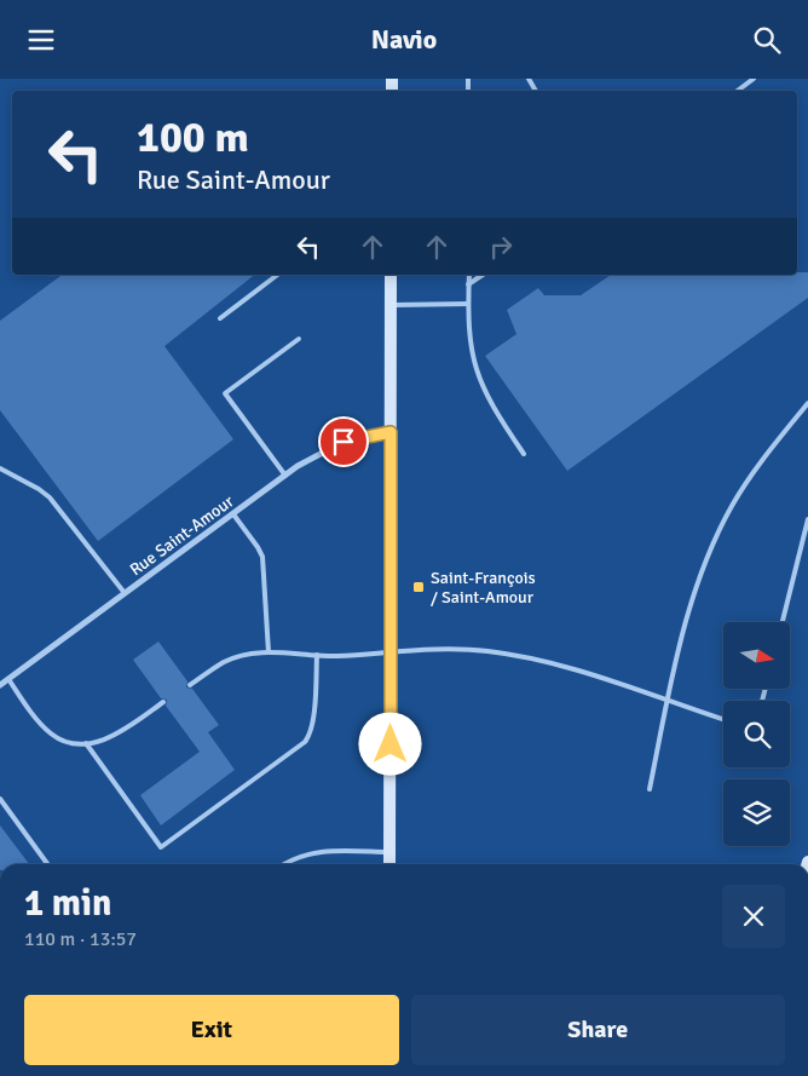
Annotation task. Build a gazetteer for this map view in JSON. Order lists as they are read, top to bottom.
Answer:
{
  "streets": {
    "street": ["Rue Saint-Amour"]
  },
  "places": {
    "transit": ["Saint-François / Saint-Amour"]
  },
  "north": "right",
  "page": {
    "header": "Navio",
    "turn": ["100 m", "Rue Saint-Amour"],
    "heading": ["1 min", "110 m · 13:57"],
    "buttons": ["Exit", "Share"]
  }
}
